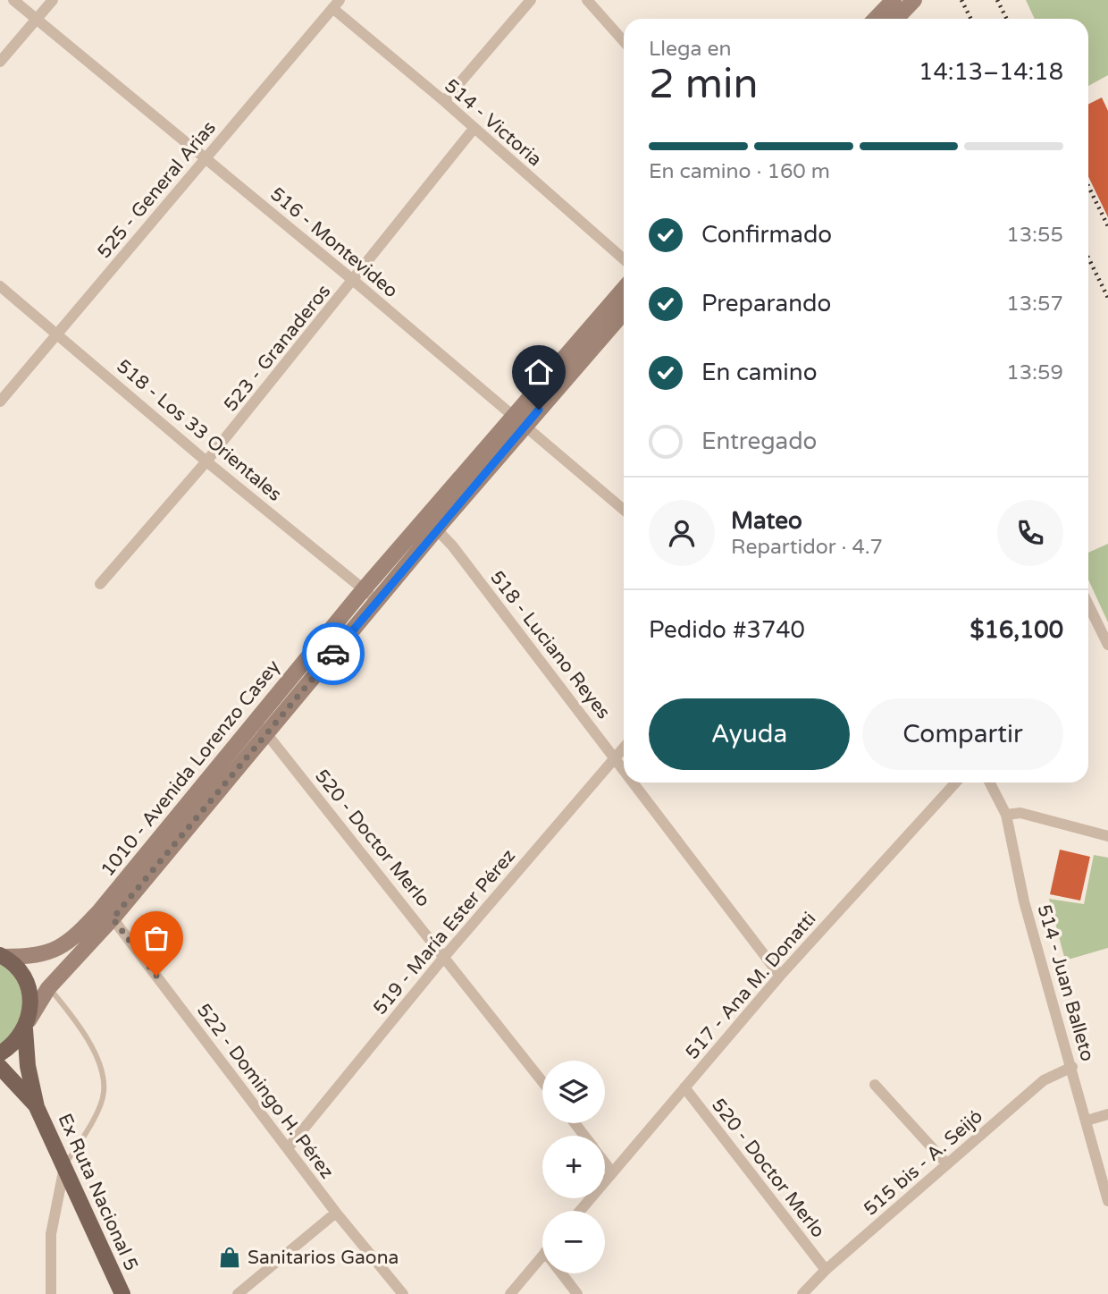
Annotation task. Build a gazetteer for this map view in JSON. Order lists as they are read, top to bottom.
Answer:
{
  "streets": {
    "main road": ["1010 - Avenida Lorenzo Casey", "Ex Ruta Nacional 5"],
    "street": [
      "514 - Victoria",
      "525 - General Arias",
      "516 - Montevideo",
      "523 - Granaderos",
      "518 - Los 33 Orientales",
      "518 - Luciano Reyes",
      "520 - Doctor Merlo",
      "519 - María Ester Pérez",
      "514 - Juan Balleto",
      "517 - Ana M. Donatti",
      "522 - Domingo H. Pérez",
      "515 bis - A. Seijó"
    ]
  },
  "crossings": [
    ["514 - Victoria", "525 - General Arias"],
    ["514 - Victoria", "523 - Granaderos"],
    ["525 - General Arias", "516 - Montevideo"],
    ["525 - General Arias", "518 - Los 33 Orientales"],
    ["516 - Montevideo", "523 - Granaderos"],
    ["516 - Montevideo", "1010 - Avenida Lorenzo Casey"],
    ["523 - Granaderos", "518 - Los 33 Orientales"],
    ["518 - Los 33 Orientales", "1010 - Avenida Lorenzo Casey"],
    ["518 - Luciano Reyes", "1010 - Avenida Lorenzo Casey"],
    ["518 - Luciano Reyes", "519 - María Ester Pérez"],
    ["518 - Luciano Reyes", "517 - Ana M. Donatti"],
    ["1010 - Avenida Lorenzo Casey", "520 - Doctor Merlo"],
    ["1010 - Avenida Lorenzo Casey", "522 - Domingo H. Pérez"],
    ["1010 - Avenida Lorenzo Casey", "Ex Ruta Nacional 5"],
    ["520 - Doctor Merlo", "519 - María Ester Pérez"],
    ["520 - Doctor Merlo", "517 - Ana M. Donatti"],
    ["520 - Doctor Merlo", "515 bis - A. Seijó"],
    ["519 - María Ester Pérez", "522 - Domingo H. Pérez"],
    ["514 - Juan Balleto", "515 bis - A. Seijó"]
  ],
  "places": {
    "shop": ["Sanitarios Gaona"]
  },
  "page": {
    "heading": ["2 min", "Llega en", "14:13–14:18"],
    "panel": [
      "Mateo",
      "Repartidor · 4.7",
      "Pedido #3740",
      "$16,100"
    ],
    "bar": "En camino · 160 m",
    "list": [
      ["Confirmado", "13:55"],
      ["Preparando", "13:57"],
      ["En camino", "13:59"],
      "Entregado"
    ],
    "buttons": ["Ayuda", "Compartir"],
    "map_buttons": ["+", "−"]
  }
}
